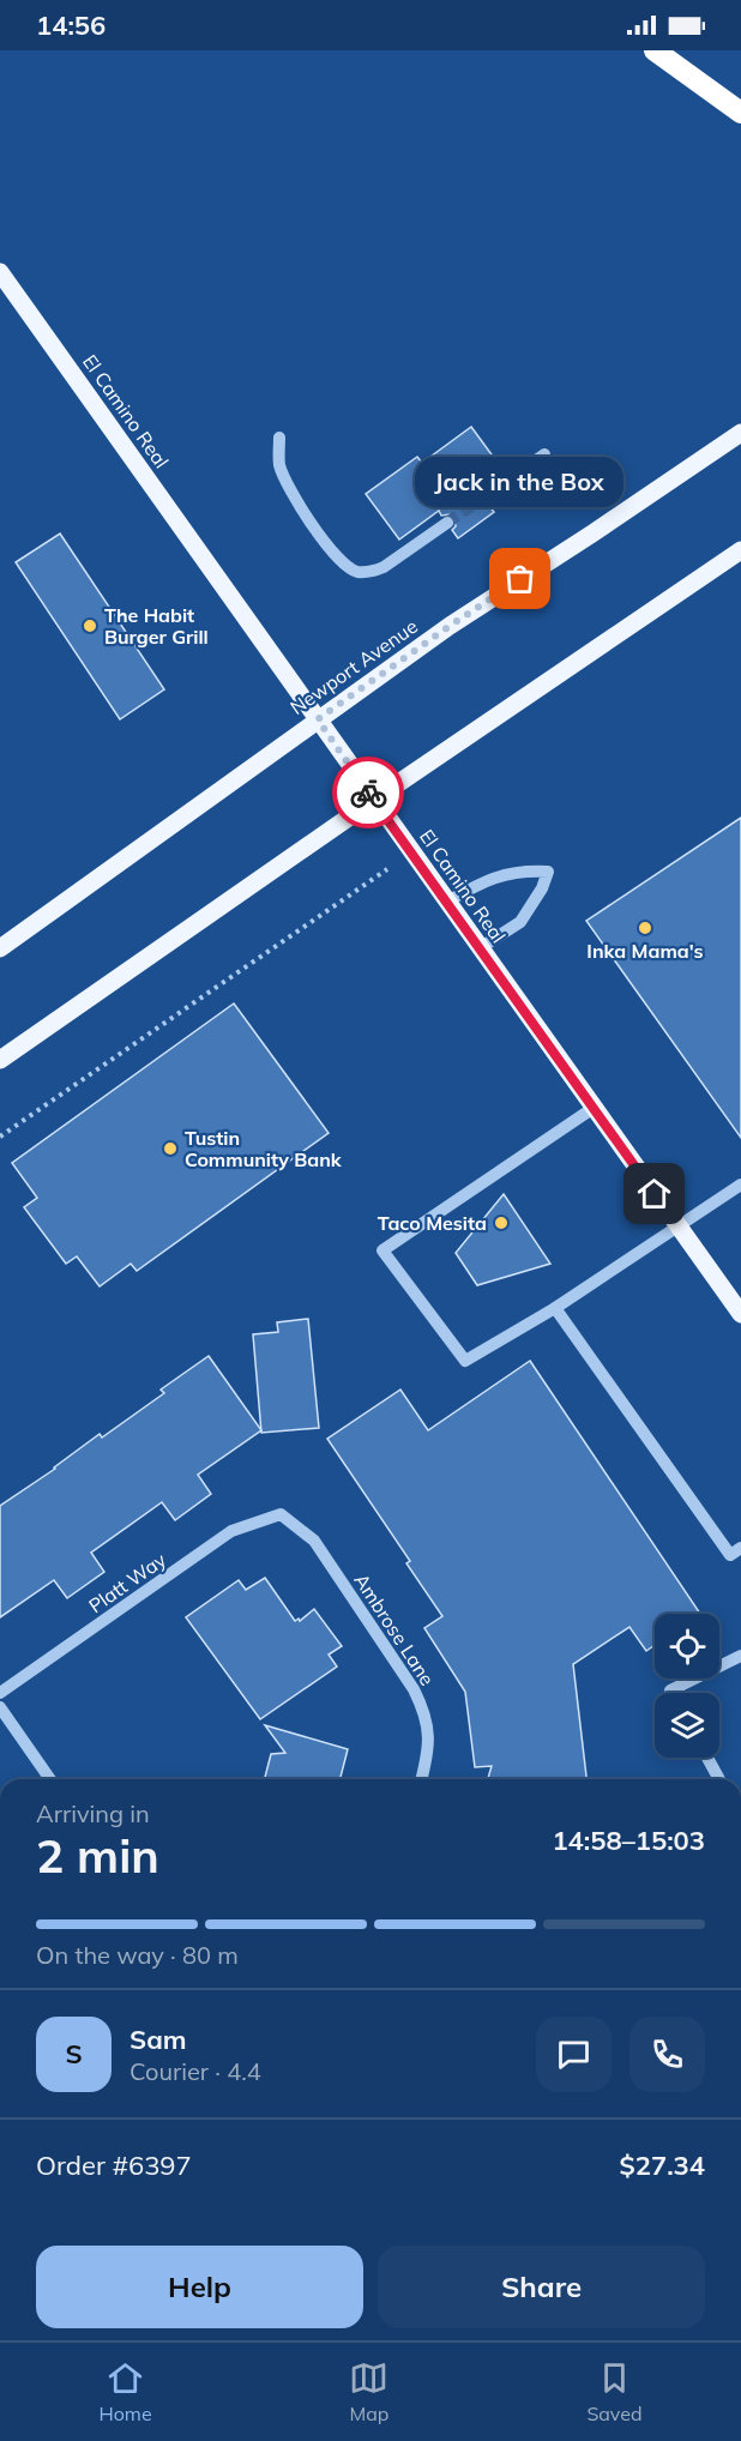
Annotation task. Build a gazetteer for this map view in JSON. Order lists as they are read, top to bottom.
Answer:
{
  "streets": {
    "main road": ["El Camino Real", "Newport Avenue"],
    "street": ["Platt Way", "Ambrose Lane"]
  },
  "crossings": [
    ["El Camino Real", "Newport Avenue"],
    ["Platt Way", "Ambrose Lane"]
  ],
  "places": [
    "Jack in the Box",
    "The Habit Burger Grill",
    "Inka Mama's",
    "Tustin Community Bank",
    "Taco Mesita"
  ],
  "page": {
    "status": "14:56",
    "bubble": "Jack in the Box",
    "heading": ["2 min", "Arriving in", "14:58–15:03"],
    "panel": [
      "Sam",
      "Courier · 4.4",
      "Order #6397",
      "$27.34"
    ],
    "bar": "On the way · 80 m",
    "round": "S",
    "buttons": ["Help", "Share"],
    "tabs": ["Home", "Map", "Saved"]
  }
}
